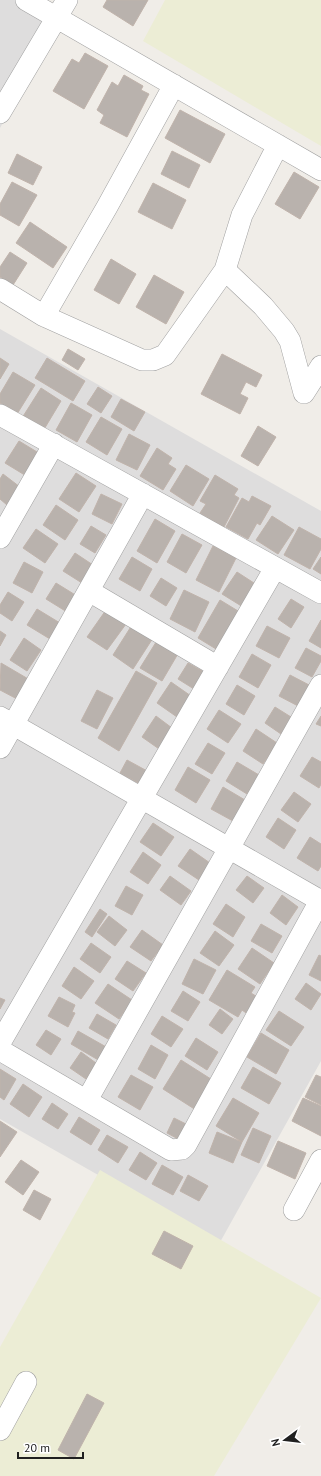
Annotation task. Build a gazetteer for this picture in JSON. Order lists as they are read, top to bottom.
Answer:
{
  "scale_bar": "20 m",
  "north": "left"
}
